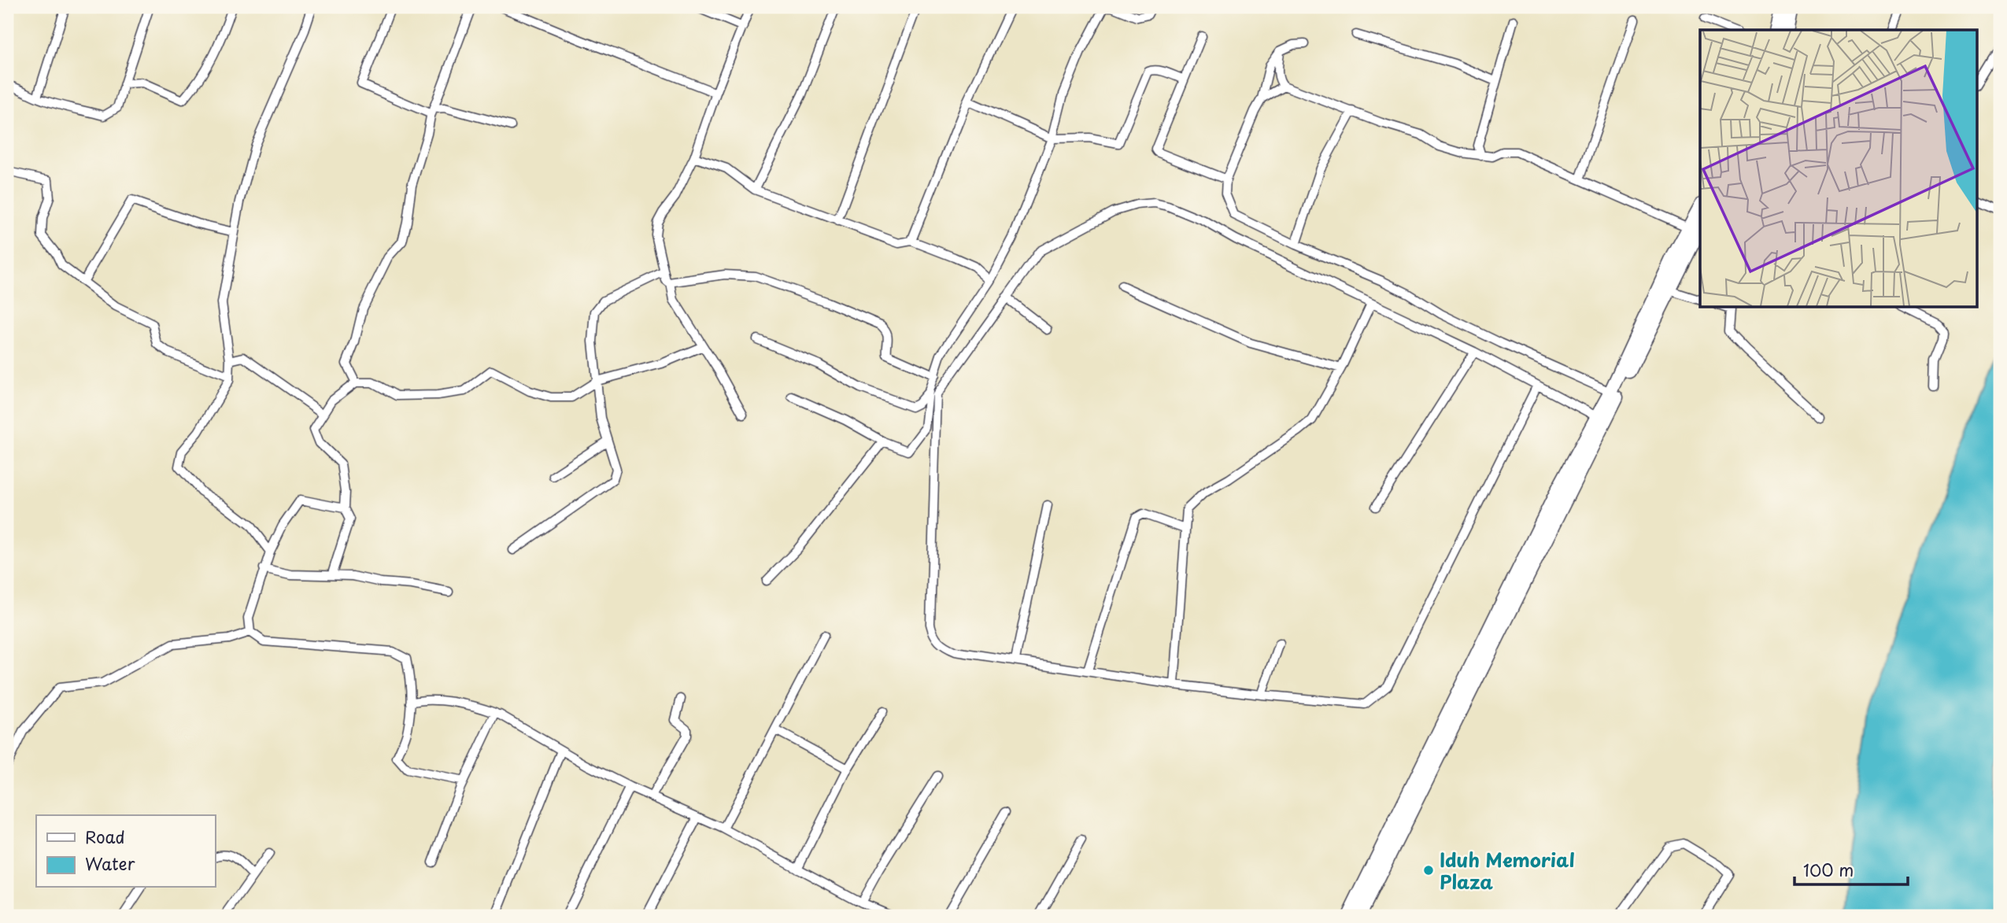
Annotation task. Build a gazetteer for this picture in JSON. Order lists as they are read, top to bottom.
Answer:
{
  "places": ["Iduh Memorial Plaza"],
  "legend": ["Road", "Water"],
  "scale_bar": "100 m"
}
